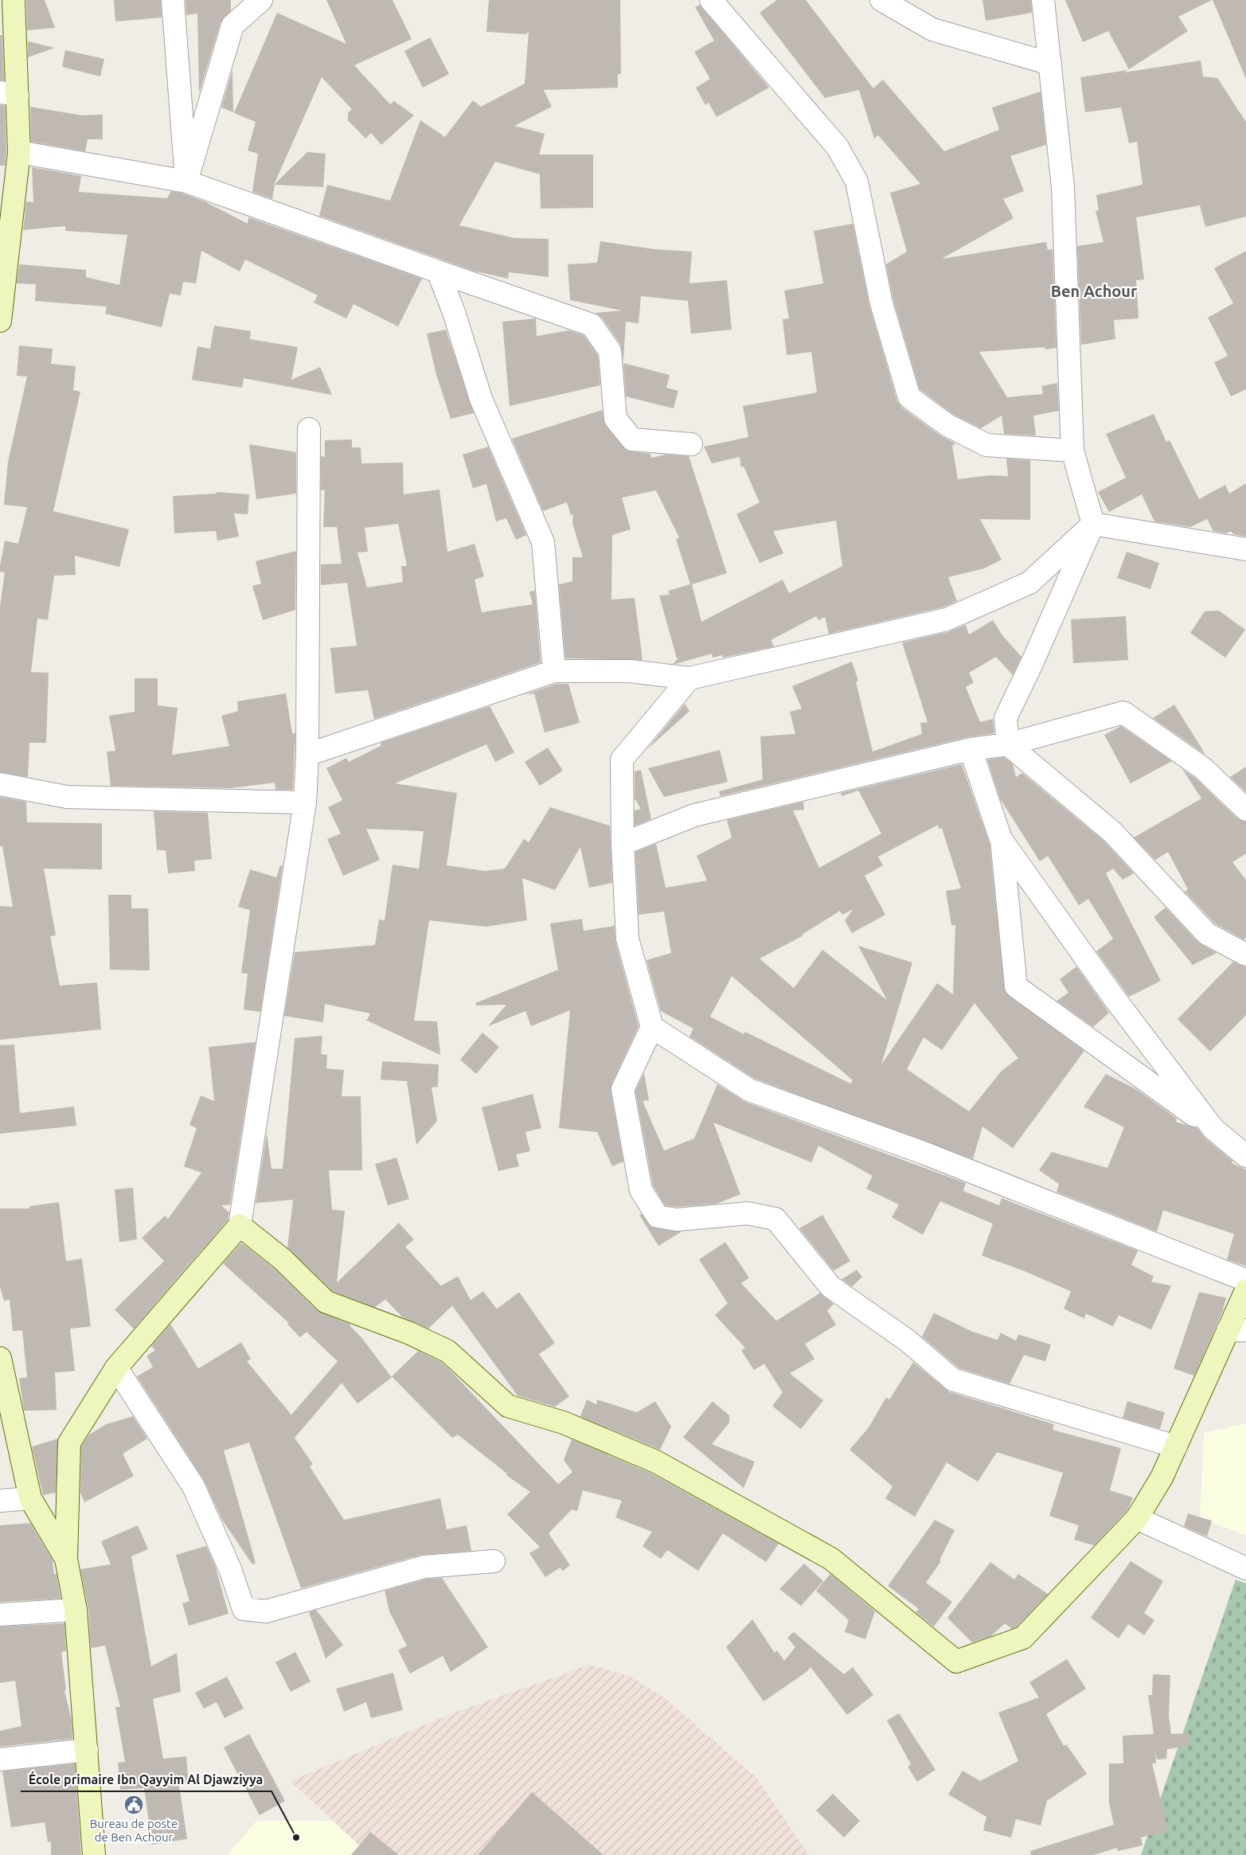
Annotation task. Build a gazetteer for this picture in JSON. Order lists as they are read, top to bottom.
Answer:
{
  "districts": ["Ben Achour"],
  "places": {
    "public building": ["Bureau de poste de Ben Achour"],
    "other": ["École primaire Ibn Qayyim Al Djawziyya"]
  }
}
